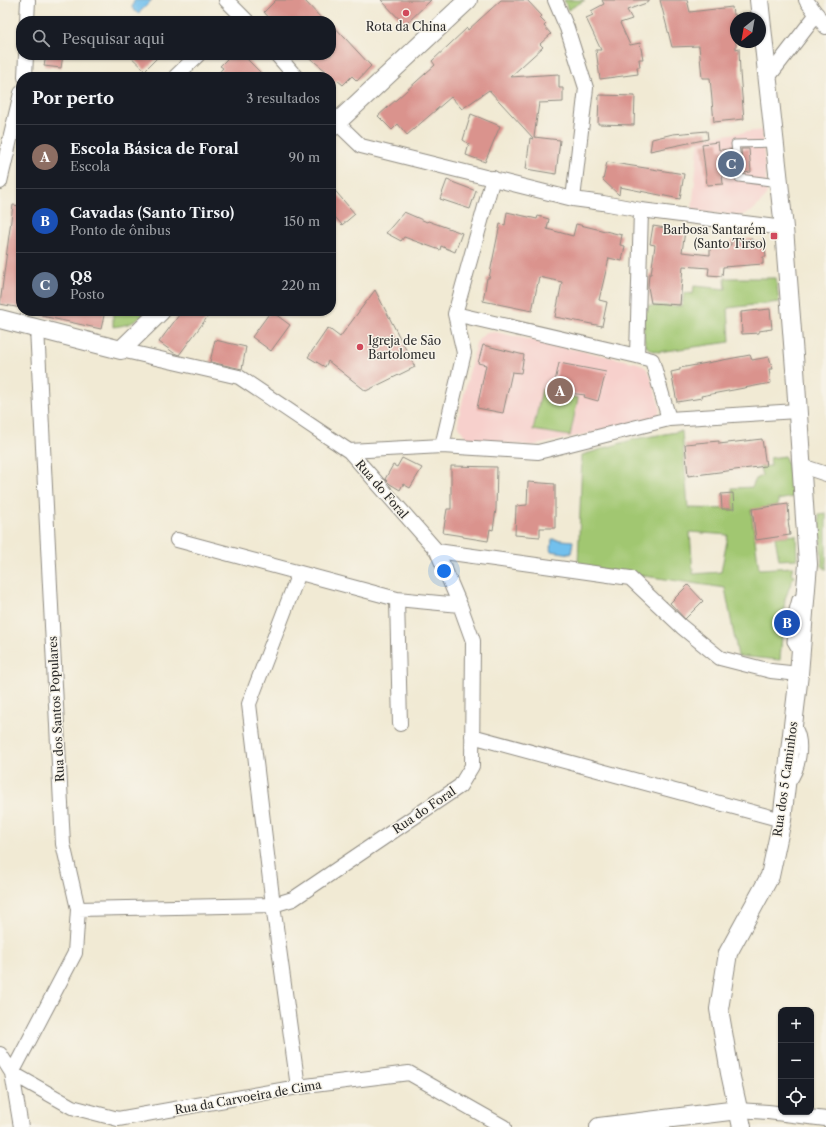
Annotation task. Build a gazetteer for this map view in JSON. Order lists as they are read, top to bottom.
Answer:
{
  "streets": {
    "street": [
      "Rua do Foral",
      "Rua dos Santos Populares",
      "Rua dos 5 Caminhos",
      "Rua da Carvoeira de Cima"
    ]
  },
  "crossings": [
    ["Rua do Foral", "Rua dos Santos Populares"],
    ["Rua dos Santos Populares", "Rua da Carvoeira de Cima"]
  ],
  "places": {
    "other": ["Rota da China", "Igreja de São Bartolomeu"],
    "transit": ["Barbosa Santarém (Santo Tirso)"]
  },
  "north": "bottom left",
  "page": {
    "search": "Pesquisar aqui",
    "heading": ["Por perto", "3 resultados"],
    "list": [
      {
        "mark": "A",
        "name": "Escola Básica de Foral",
        "note": "Escola",
        "value": "90 m"
      },
      {
        "mark": "B",
        "name": "Cavadas (Santo Tirso)",
        "note": "Ponto de ônibus",
        "value": "150 m"
      },
      {
        "mark": "C",
        "name": "Q8",
        "note": "Posto",
        "value": "220 m"
      }
    ],
    "pins": ["C", "A", "B"],
    "map_buttons": ["+", "−"]
  }
}
